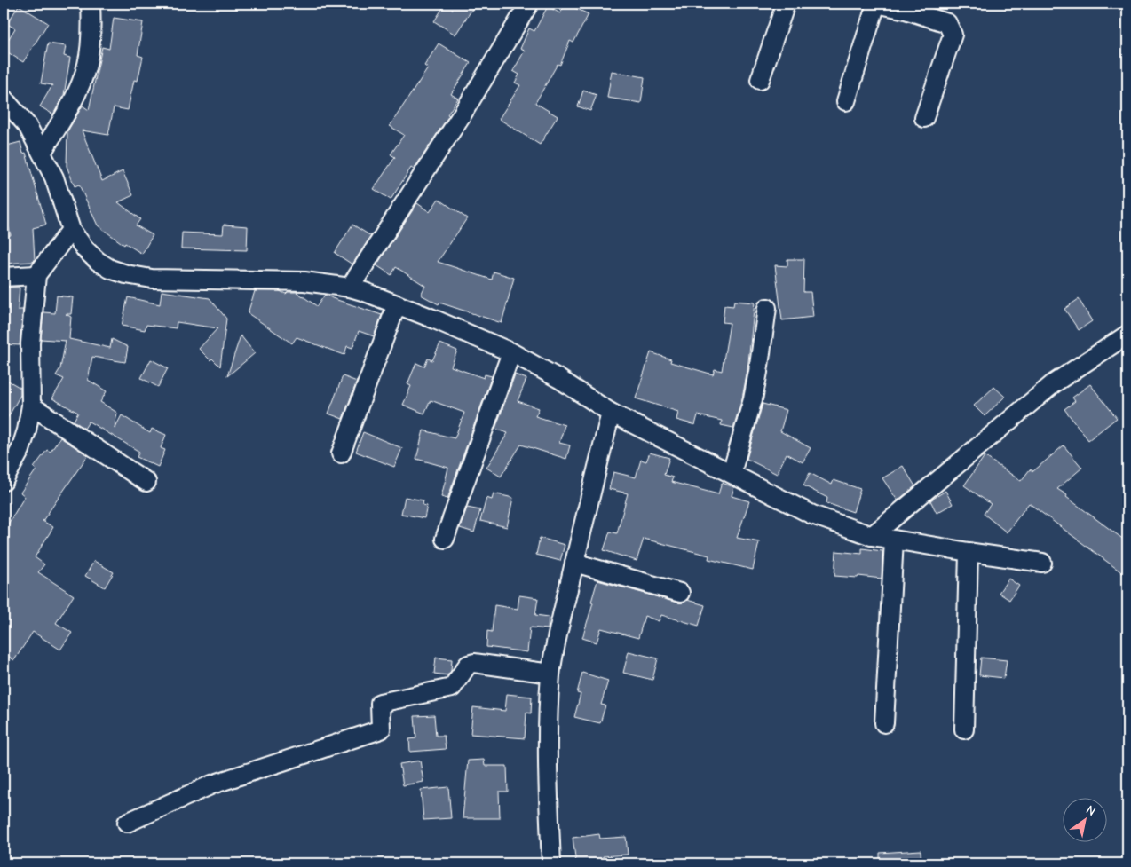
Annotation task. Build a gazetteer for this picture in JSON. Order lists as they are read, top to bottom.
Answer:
{
  "north": "top right"
}
